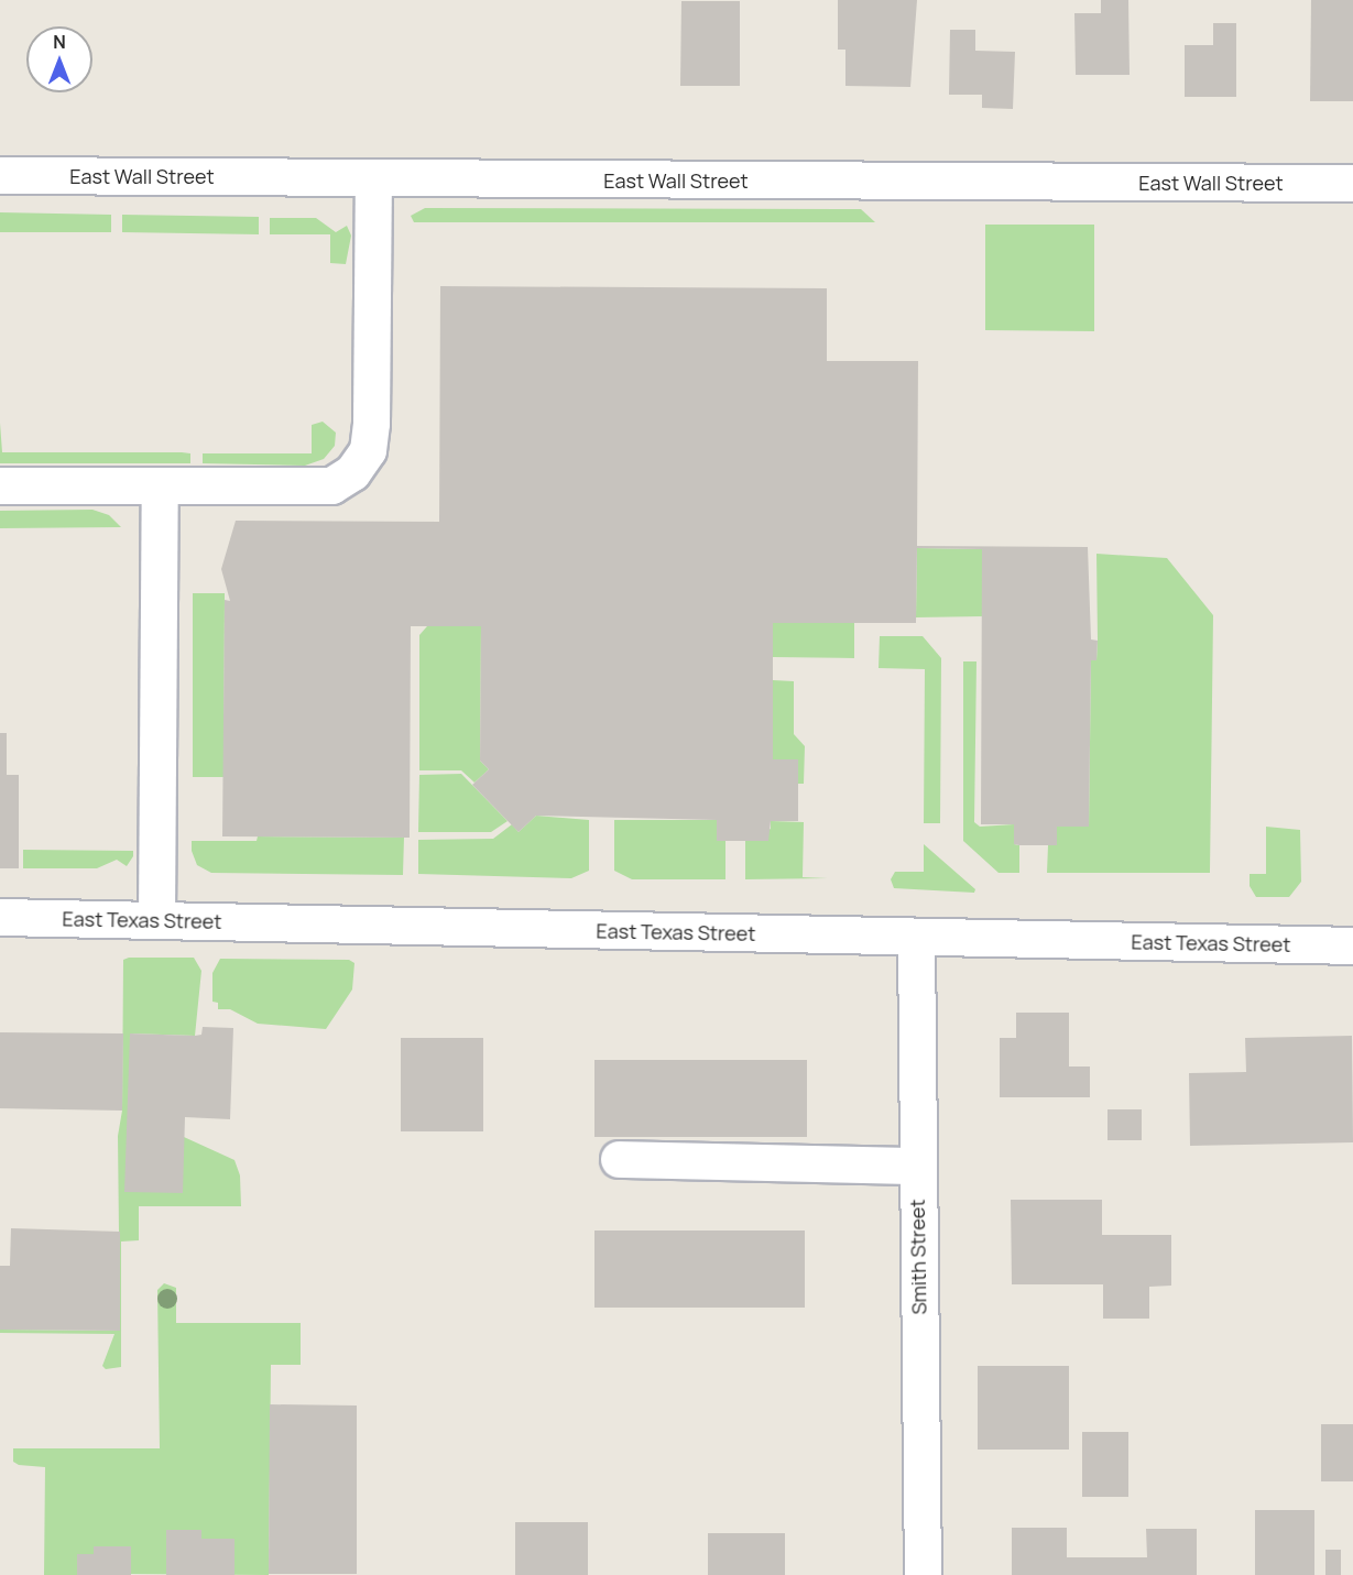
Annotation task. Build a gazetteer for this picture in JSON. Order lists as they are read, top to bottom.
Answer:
{
  "streets": {
    "street": ["East Wall Street", "East Texas Street", "Smith Street"]
  },
  "crossings": [
    ["East Texas Street", "Smith Street"]
  ],
  "north": "top"
}
